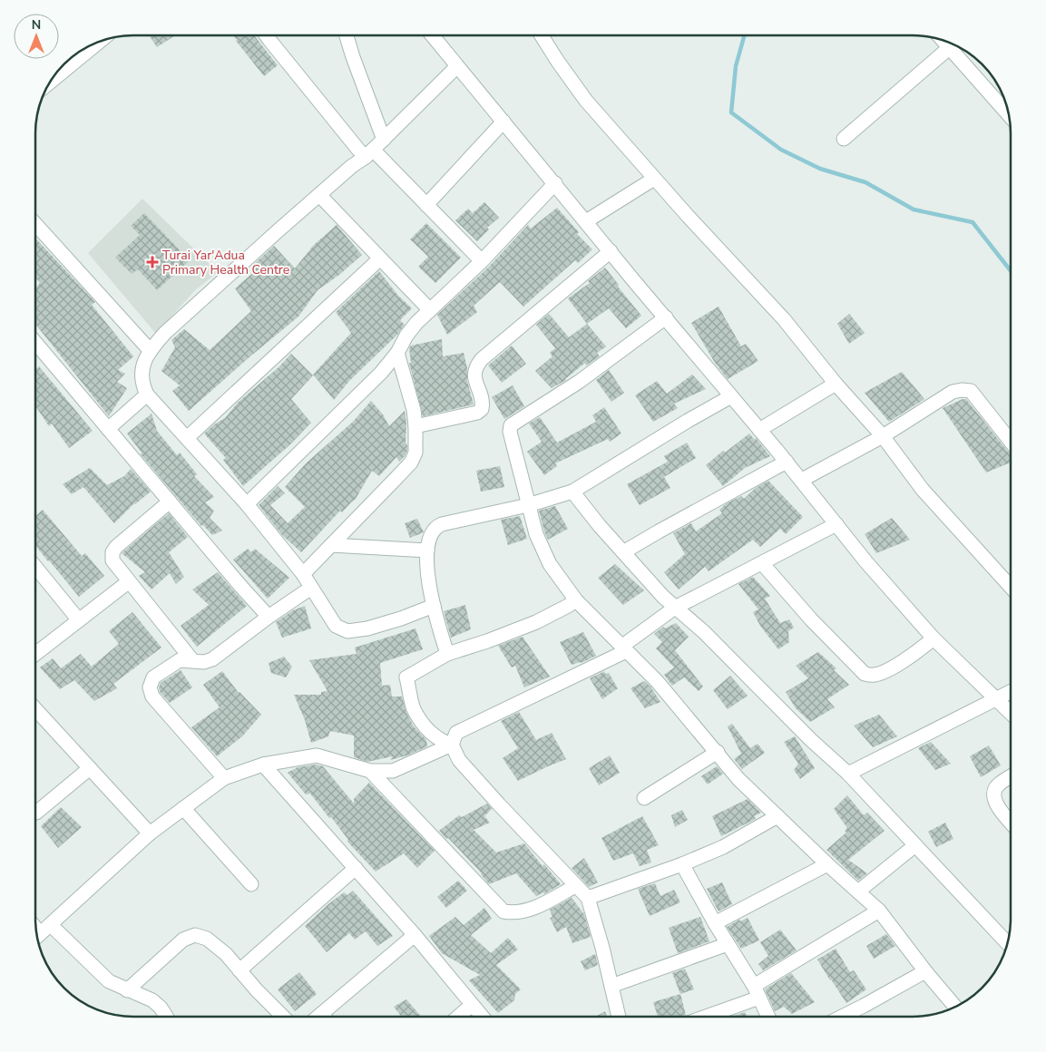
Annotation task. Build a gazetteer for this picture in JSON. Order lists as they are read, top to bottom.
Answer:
{
  "places": {
    "health": ["Turai Yar'Adua Primary Health Centre"]
  },
  "north": "top"
}
